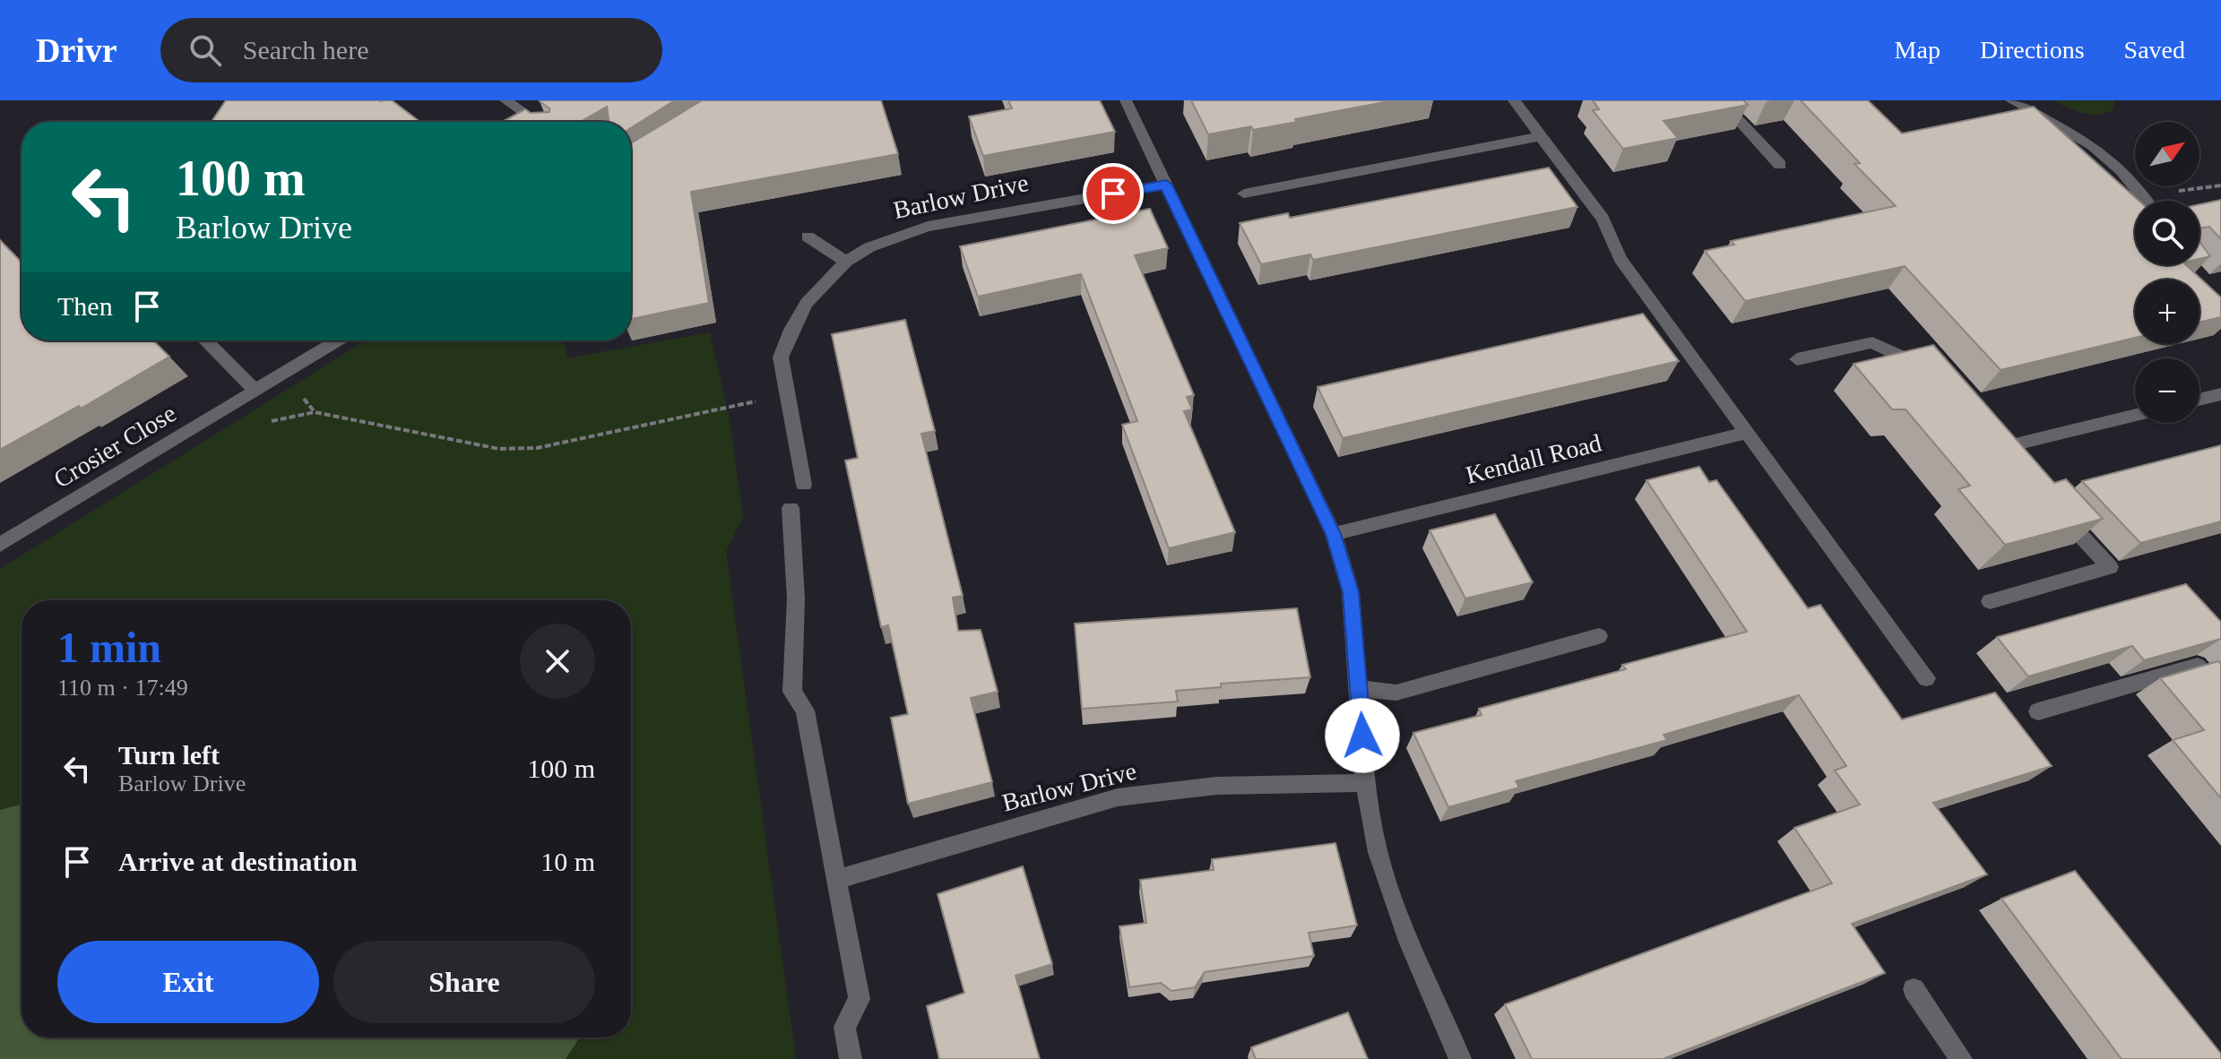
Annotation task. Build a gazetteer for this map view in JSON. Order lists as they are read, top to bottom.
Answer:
{
  "streets": {
    "street": ["Barlow Drive", "Crosier Close", "Kendall Road"]
  },
  "north": "top right",
  "page": {
    "header": "Drivr",
    "search": "Search here",
    "nav": ["Map", "Directions", "Saved"],
    "map_buttons": ["+", "−"],
    "turn": ["100 m", "Barlow Drive"],
    "then": "Then",
    "heading": ["1 min", "110 m · 17:49"],
    "list": [
      {
        "name": "Turn left",
        "note": "Barlow Drive",
        "value": "100 m"
      },
      {
        "name": "Arrive at destination",
        "value": "10 m"
      }
    ],
    "buttons": ["Exit", "Share"]
  }
}
